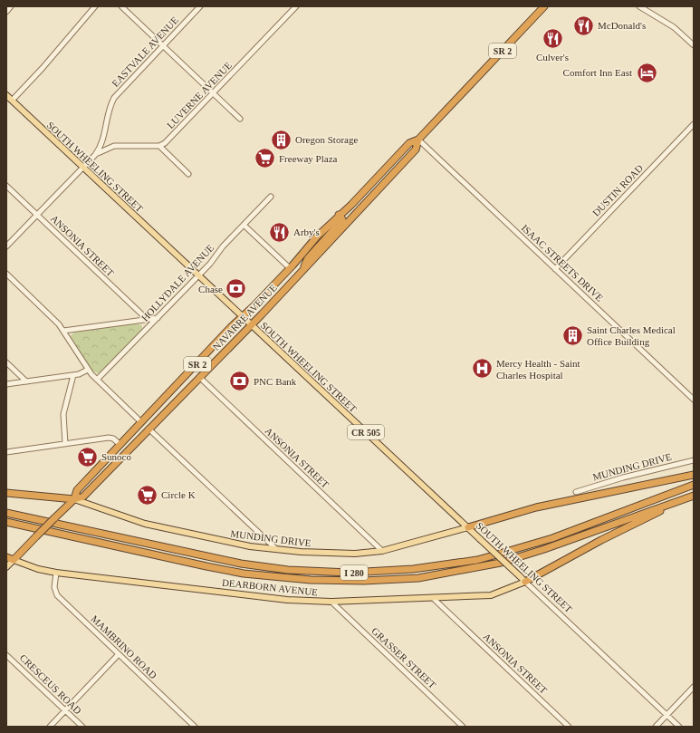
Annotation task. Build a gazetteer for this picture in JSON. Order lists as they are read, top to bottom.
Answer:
{
  "streets": {
    "highway": ["SR 2", "NAVARRE AVENUE", "I 280"],
    "main road": [
      "SOUTH WHEELING STREET",
      "CR 505",
      "MUNDING DRIVE",
      "DEARBORN AVENUE"
    ],
    "street": [
      "EASTVALE AVENUE",
      "LUVERNE AVENUE",
      "DUSTIN ROAD",
      "ANSONIA STREET",
      "ISAAC STREETS DRIVE",
      "HOLLYDALE AVENUE",
      "MAMBRINO ROAD",
      "GRASSER STREET",
      "CRESCEUS ROAD"
    ]
  },
  "crossings": [
    ["EASTVALE AVENUE", "SOUTH WHEELING STREET"],
    ["EASTVALE AVENUE", "ANSONIA STREET"],
    ["SOUTH WHEELING STREET", "HOLLYDALE AVENUE"],
    ["SOUTH WHEELING STREET", "NAVARRE AVENUE"],
    ["SOUTH WHEELING STREET", "MUNDING DRIVE"],
    ["SOUTH WHEELING STREET", "DEARBORN AVENUE"],
    ["DUSTIN ROAD", "ISAAC STREETS DRIVE"],
    ["ANSONIA STREET", "NAVARRE AVENUE"],
    ["ANSONIA STREET", "MUNDING DRIVE"],
    ["ANSONIA STREET", "DEARBORN AVENUE"],
    ["ISAAC STREETS DRIVE", "NAVARRE AVENUE"],
    ["NAVARRE AVENUE", "MUNDING DRIVE"],
    ["NAVARRE AVENUE", "DEARBORN AVENUE"],
    ["DEARBORN AVENUE", "MAMBRINO ROAD"],
    ["DEARBORN AVENUE", "GRASSER STREET"]
  ],
  "places": {
    "restaurant": ["McDonald's", "Culver's", "Arby's"],
    "hotel": ["Comfort Inn East"],
    "building": ["Oregon Storage", "Saint Charles Medical Office Building"],
    "supermarket": ["Freeway Plaza", "Sunoco", "Circle K"],
    "bank": ["Chase", "PNC Bank"],
    "hospital": ["Mercy Health - Saint Charles Hospital"]
  }
}
